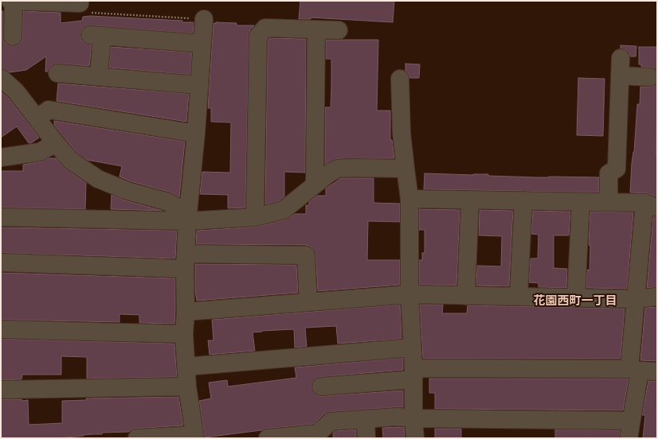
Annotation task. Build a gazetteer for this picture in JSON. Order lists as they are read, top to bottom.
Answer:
{
  "districts": ["花園西町一丁目"]
}
